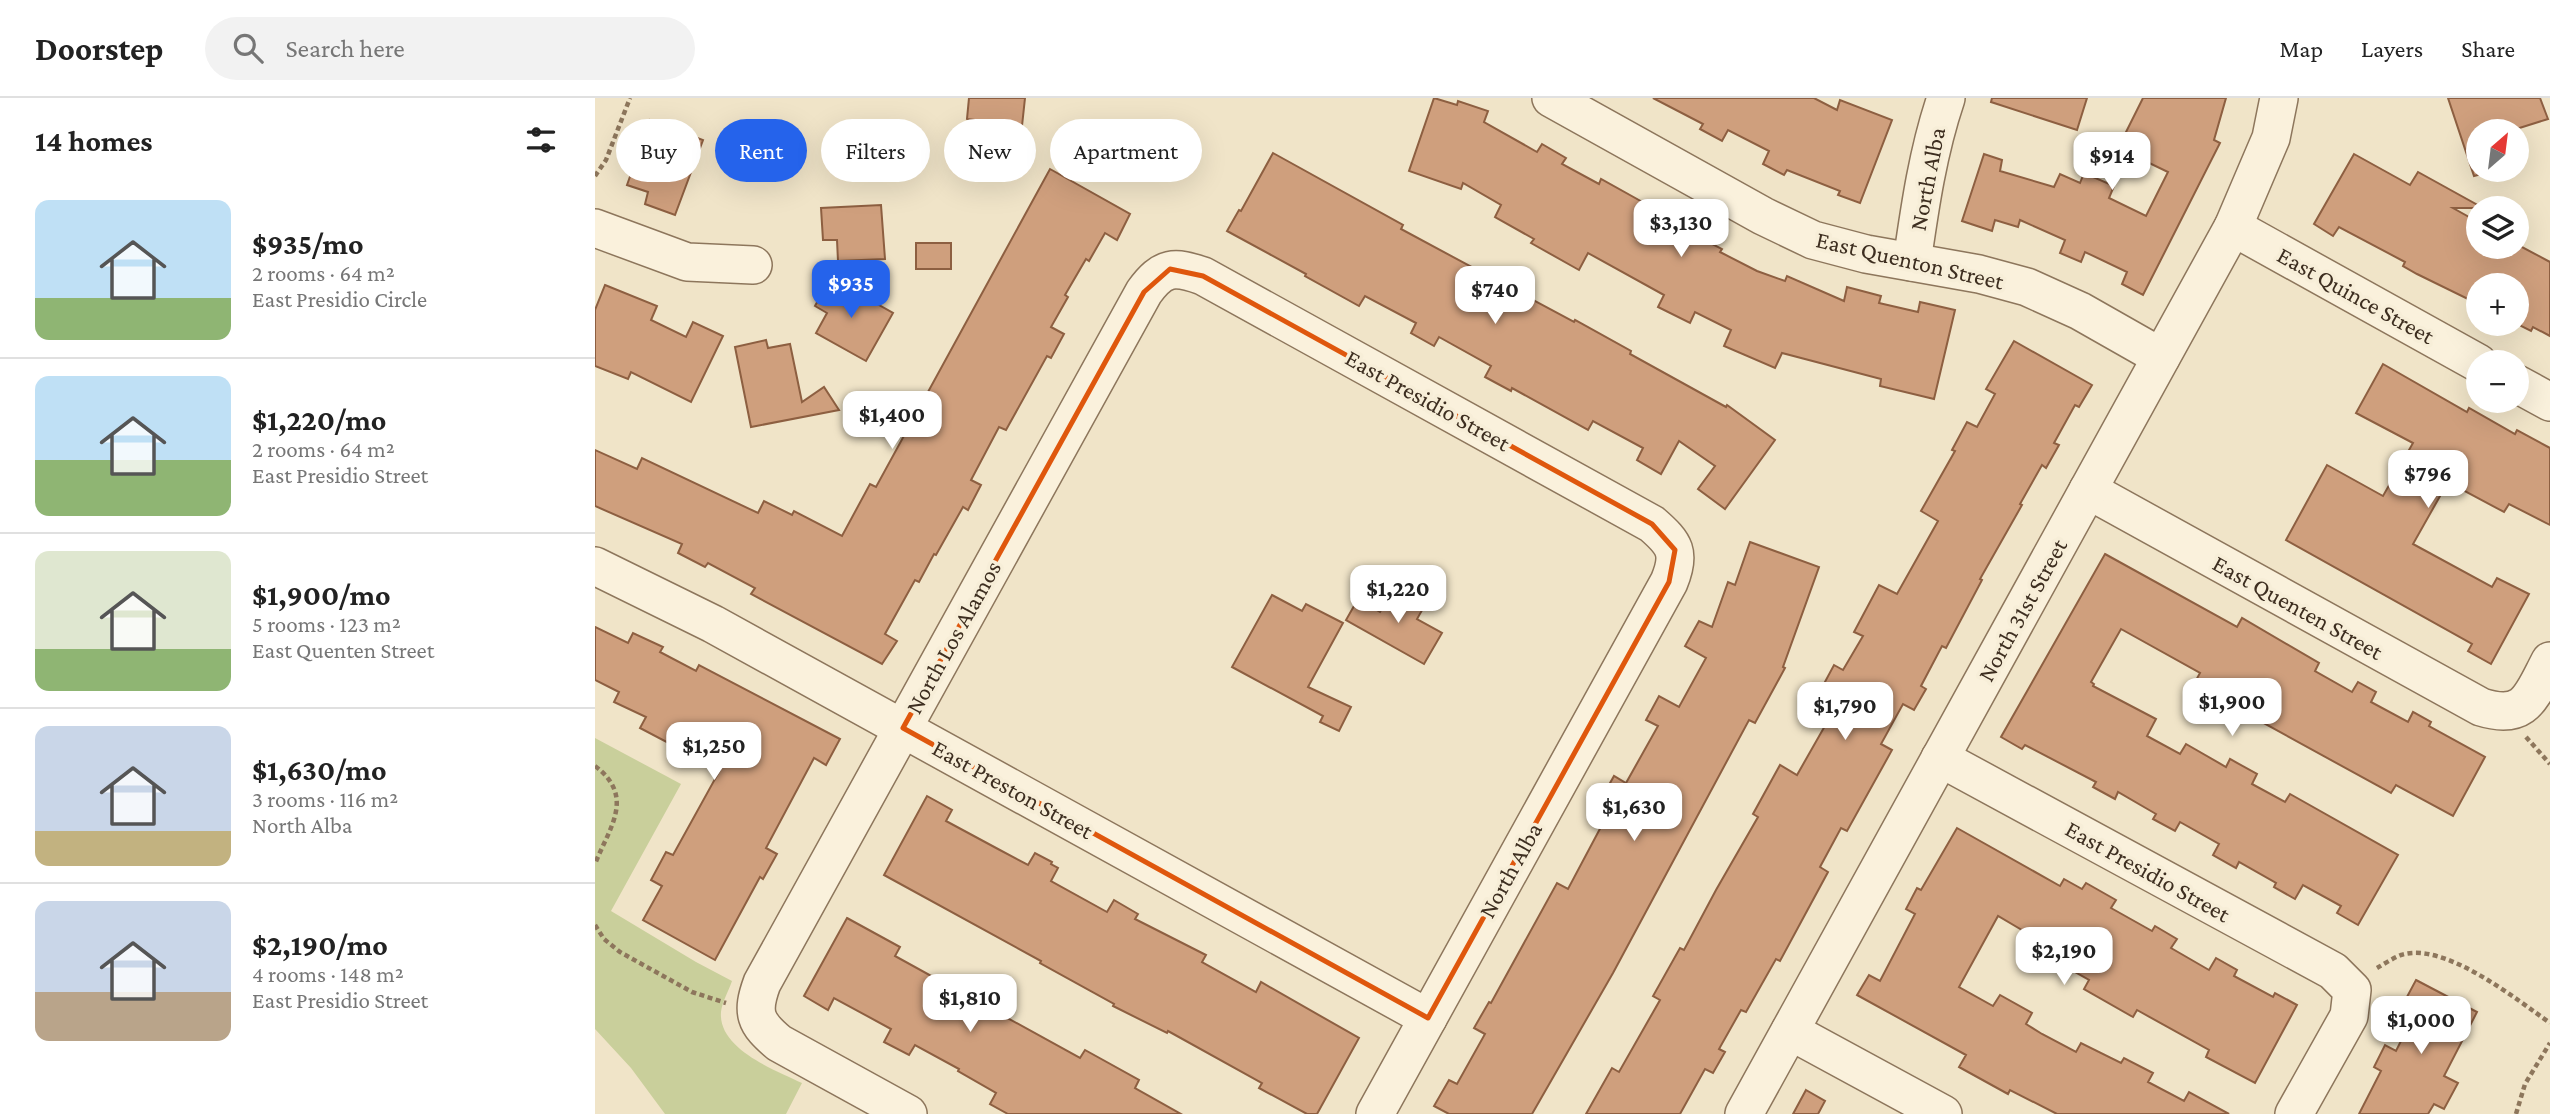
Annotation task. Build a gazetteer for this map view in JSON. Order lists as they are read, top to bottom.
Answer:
{
  "streets": {
    "street": [
      "North Alba",
      "East Quenton Street",
      "East Quince Street",
      "East Presidio Street",
      "East Quenten Street",
      "North 31st Street",
      "North Los Alamos",
      "East Preston Street"
    ]
  },
  "crossings": [
    ["North Alba", "East Quenton Street"],
    ["North Alba", "East Presidio Street"],
    ["North Alba", "East Preston Street"],
    ["East Quenton Street", "North 31st Street"],
    ["East Quince Street", "North 31st Street"],
    ["East Presidio Street", "North 31st Street"],
    ["East Presidio Street", "North Los Alamos"],
    ["East Quenten Street", "North 31st Street"],
    ["North Los Alamos", "East Preston Street"]
  ],
  "north": "top right",
  "page": {
    "header": "Doorstep",
    "search": "Search here",
    "nav": ["Map", "Layers", "Share"],
    "heading": "14 homes",
    "map_buttons": ["+", "−"],
    "chip": [
      "Buy",
      "Rent",
      "Filters",
      "New",
      "Apartment"
    ],
    "price": [
      "$914",
      "$3,130",
      "$935",
      "$740",
      "$1,400",
      "$796",
      "$1,220",
      "$1,900",
      "$1,790",
      "$1,250",
      "$1,630",
      "$2,190",
      "$1,810",
      "$1,000"
    ],
    "list": [
      {
        "name": "$935/mo",
        "note": "2 rooms · 64 m² · East Presidio Circle"
      },
      {
        "name": "$1,220/mo",
        "note": "2 rooms · 64 m² · East Presidio Street"
      },
      {
        "name": "$1,900/mo",
        "note": "5 rooms · 123 m² · East Quenten Street"
      },
      {
        "name": "$1,630/mo",
        "note": "3 rooms · 116 m² · North Alba"
      },
      {
        "name": "$2,190/mo",
        "note": "4 rooms · 148 m² · East Presidio Street"
      }
    ]
  }
}
